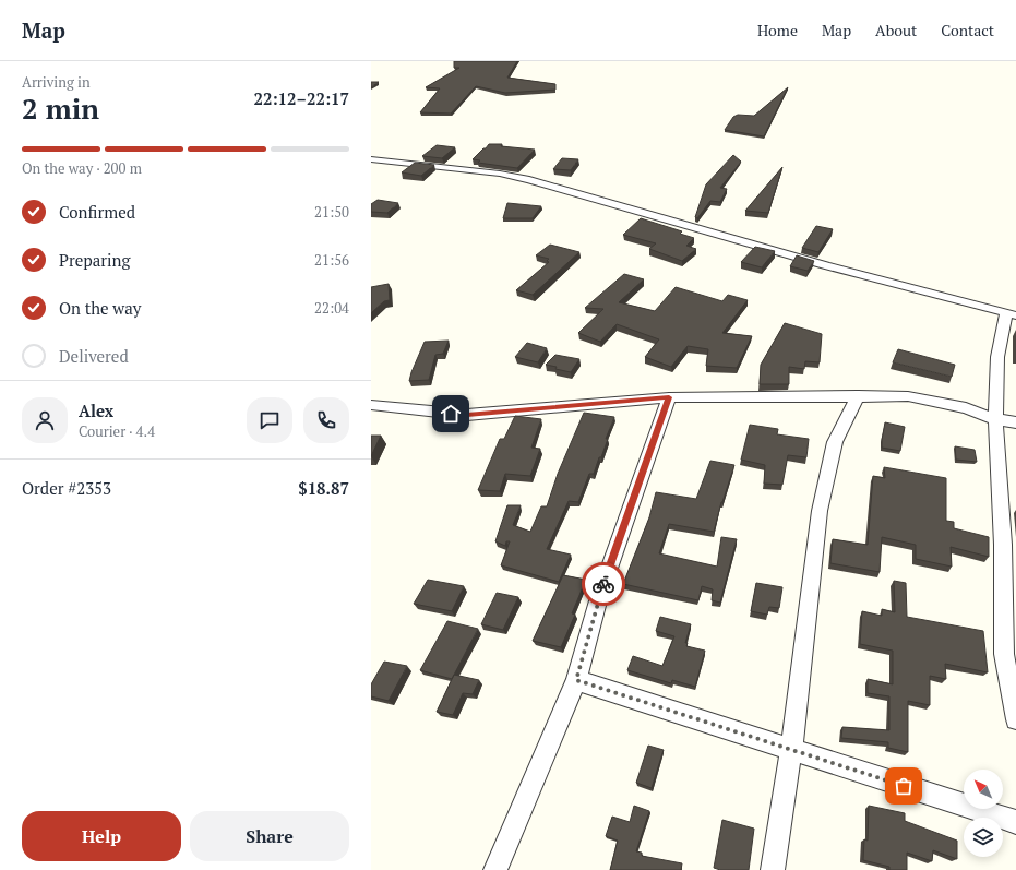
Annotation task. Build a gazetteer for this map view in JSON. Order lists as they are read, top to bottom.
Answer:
{
  "north": "top left",
  "page": {
    "header": "Map",
    "nav": [
      "Home",
      "Map",
      "About",
      "Contact"
    ],
    "heading": ["2 min", "Arriving in", "22:12–22:17"],
    "panel": [
      "Alex",
      "Courier · 4.4",
      "Order #2353",
      "$18.87"
    ],
    "bar": "On the way · 200 m",
    "list": [
      ["Confirmed", "21:50"],
      ["Preparing", "21:56"],
      ["On the way", "22:04"],
      "Delivered"
    ],
    "buttons": ["Help", "Share"]
  }
}
